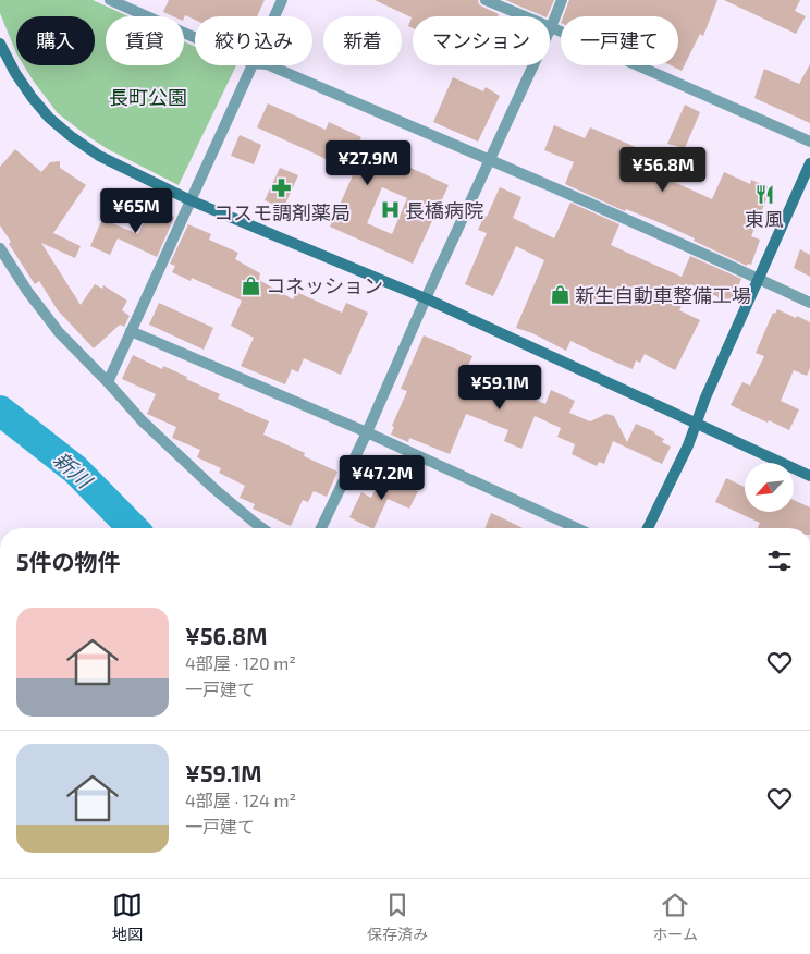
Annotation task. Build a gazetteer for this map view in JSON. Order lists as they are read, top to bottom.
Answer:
{
  "water": ["新川"],
  "parks": ["長町公園"],
  "places": {
    "pharmacy": ["コスモ調剤薬局"],
    "restaurant": ["東風"],
    "hospital": ["長橋病院"],
    "shop": ["コネッション", "新生自動車整備工場"]
  },
  "north": "bottom left",
  "page": {
    "chip": [
      "購入",
      "賃貸",
      "絞り込み",
      "新着",
      "マンション",
      "一戸建て"
    ],
    "price": [
      "¥27.9M",
      "¥56.8M",
      "¥65M",
      "¥59.1M",
      "¥47.2M"
    ],
    "heading": "5件の物件",
    "list": [
      {
        "name": "¥56.8M",
        "note": "4部屋 · 120 m² · 一戸建て"
      },
      {
        "name": "¥59.1M",
        "note": "4部屋 · 124 m² · 一戸建て"
      }
    ],
    "tabs": ["地図", "保存済み", "ホーム"]
  }
}
